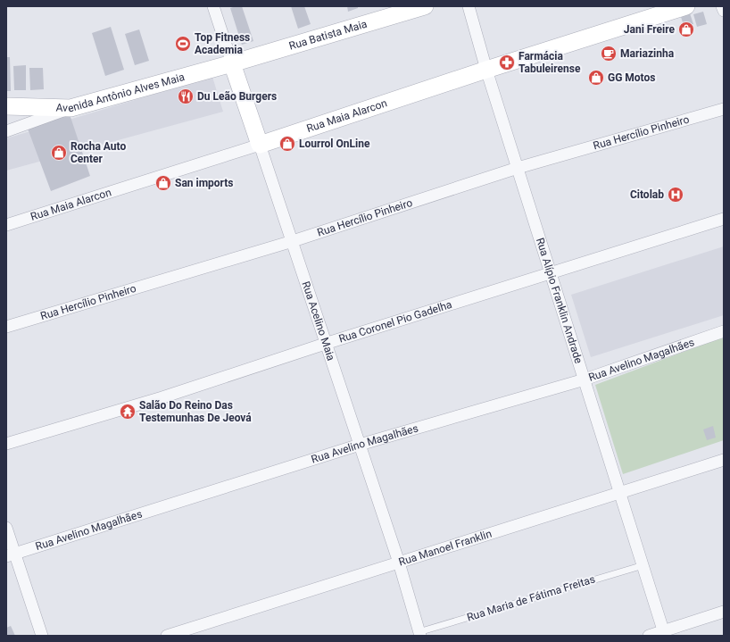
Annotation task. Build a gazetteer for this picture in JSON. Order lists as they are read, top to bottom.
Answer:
{
  "streets": {
    "main road": [
      "Rua Batista Maia",
      "Avenida Antônio Alves Maia",
      "Rua Maia Alarcon",
      "Rua Acelino Maia"
    ],
    "street": [
      "Rua Hercílio Pinheiro",
      "Rua Alípio Franklin Andrade",
      "Rua Coronel Pio Gadelha",
      "Rua Avelino Magalhães",
      "Rua Manoel Franklin"
    ],
    "lane": ["Rua Maria de Fátima Freitas"]
  },
  "crossings": [
    ["Rua Batista Maia", "Avenida Antônio Alves Maia"],
    ["Rua Batista Maia", "Rua Acelino Maia"],
    ["Avenida Antônio Alves Maia", "Rua Acelino Maia"],
    ["Rua Maia Alarcon", "Rua Alípio Franklin Andrade"],
    ["Rua Maia Alarcon", "Rua Acelino Maia"],
    ["Rua Hercílio Pinheiro", "Rua Alípio Franklin Andrade"],
    ["Rua Hercílio Pinheiro", "Rua Acelino Maia"],
    ["Rua Alípio Franklin Andrade", "Rua Coronel Pio Gadelha"],
    ["Rua Alípio Franklin Andrade", "Rua Avelino Magalhães"],
    ["Rua Alípio Franklin Andrade", "Rua Manoel Franklin"],
    ["Rua Alípio Franklin Andrade", "Rua Maria de Fátima Freitas"],
    ["Rua Acelino Maia", "Rua Coronel Pio Gadelha"],
    ["Rua Acelino Maia", "Rua Avelino Magalhães"],
    ["Rua Acelino Maia", "Rua Manoel Franklin"],
    ["Rua Acelino Maia", "Rua Maria de Fátima Freitas"]
  ],
  "places": {
    "shop": [
      "Jani Freire",
      "GG Motos",
      "Lourrol OnLine",
      "Rocha Auto Center",
      "San imports"
    ],
    "sports": ["Top Fitness Academia"],
    "cafe": ["Mariazinha"],
    "pharmacy": ["Farmácia Tabuleirense"],
    "restaurant": ["Du Leão Burgers"],
    "hospital": ["Citolab"],
    "temple": ["Salão Do Reino Das Testemunhas De Jeová"]
  }
}
